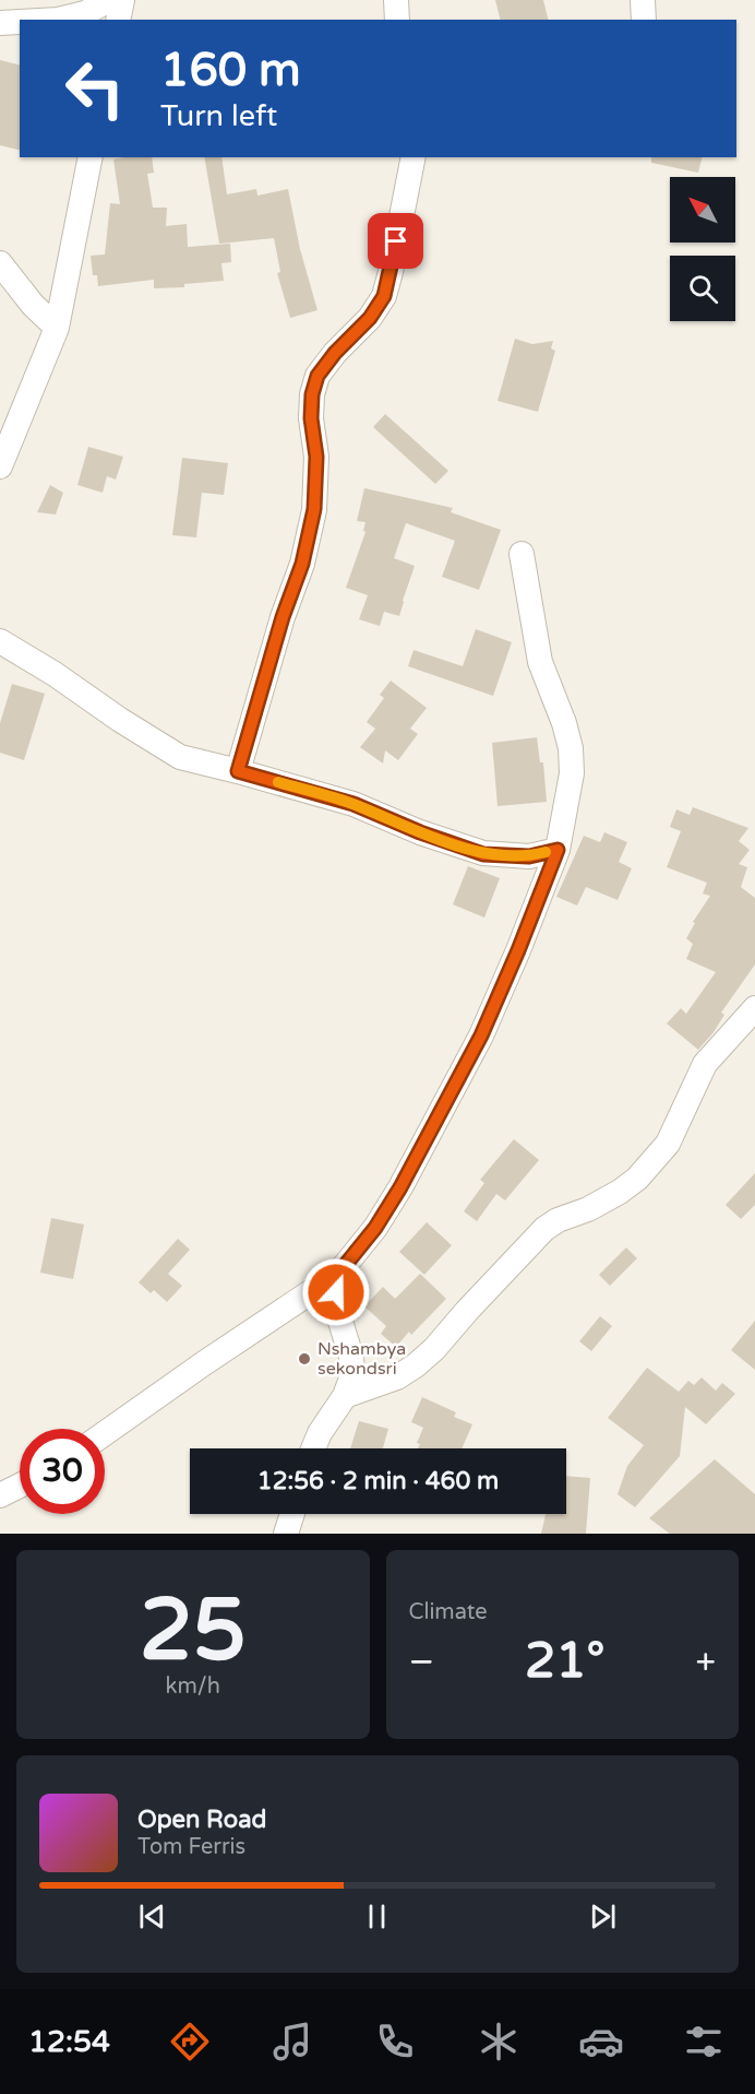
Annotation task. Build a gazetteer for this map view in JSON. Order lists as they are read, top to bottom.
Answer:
{
  "places": ["Nshambya sekondsri"],
  "north": "top left",
  "page": {
    "turn": ["160 m", "Turn left"],
    "limit": "30",
    "trip": "12:56 · 2 min · 460 m",
    "tile": [
      ["25", "km/h"],
      "Climate"
    ],
    "heat": ["−", "21°", "+"],
    "song": ["Open Road", "Tom Ferris"],
    "tabs": "12:54"
  }
}
